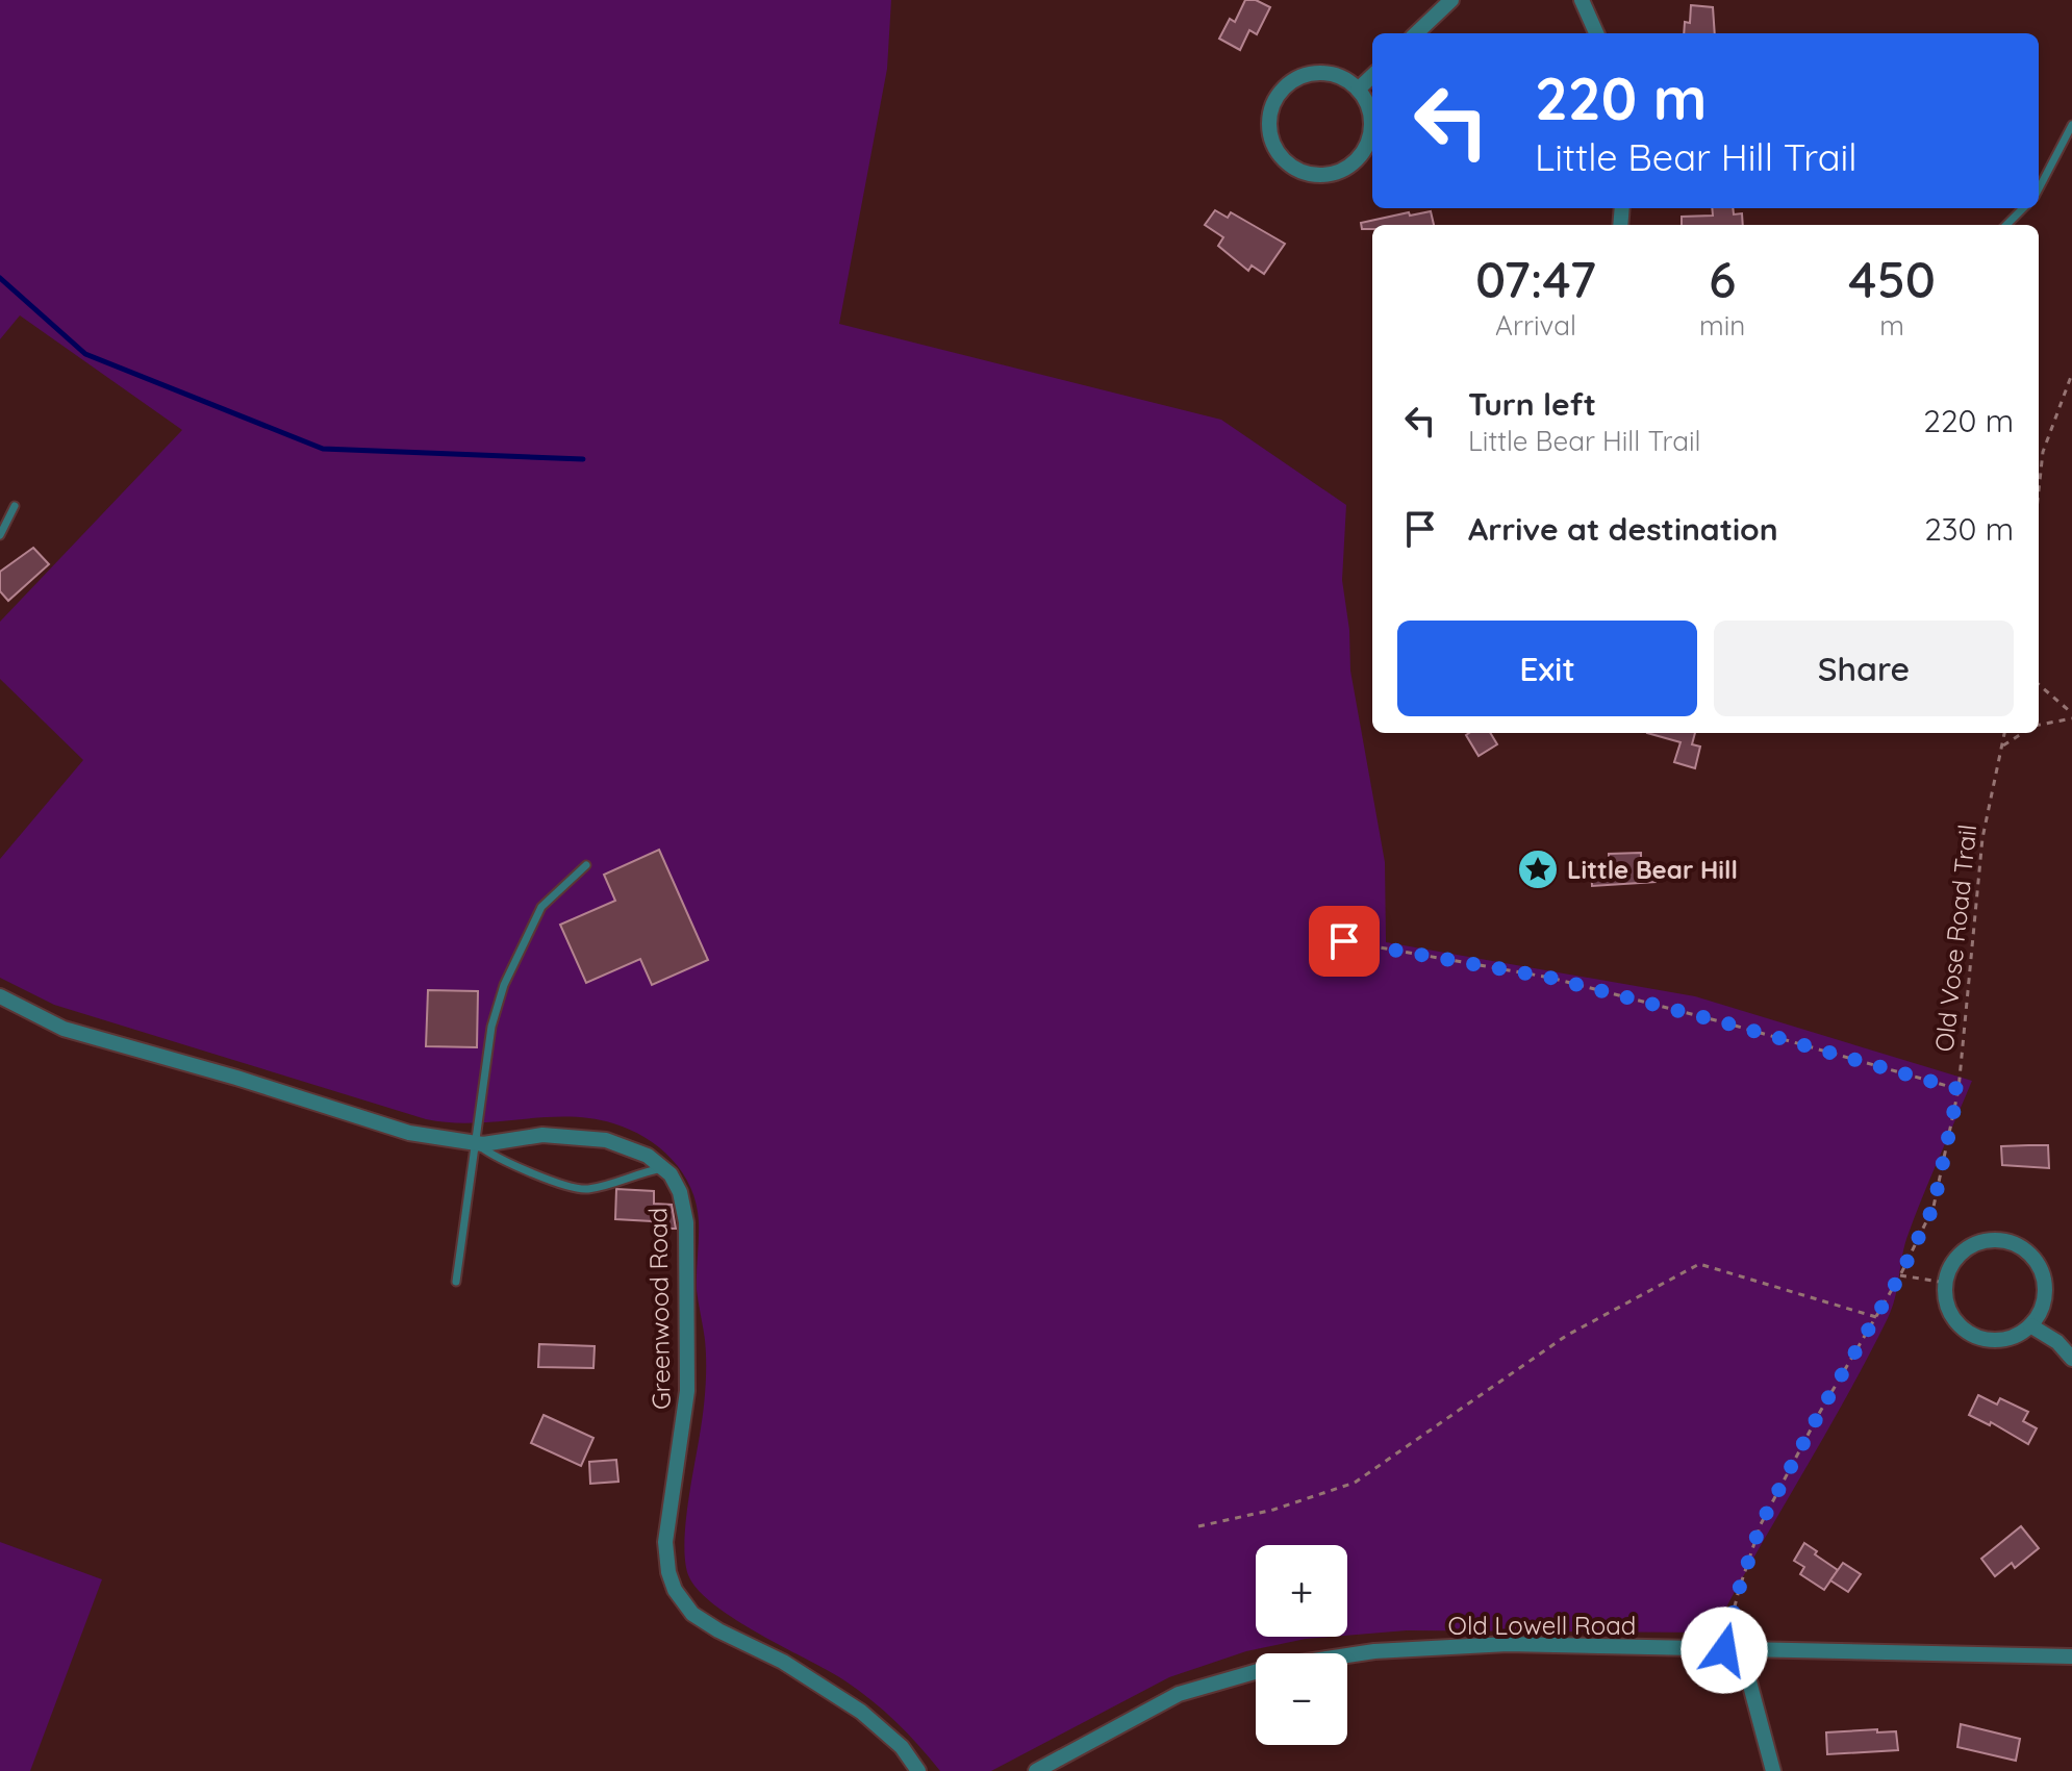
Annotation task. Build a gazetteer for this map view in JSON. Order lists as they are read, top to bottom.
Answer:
{
  "streets": {
    "street": ["Greenwood Road", "Old Lowell Road"],
    "path": ["Old Vose Road Trail"]
  },
  "crossings": [
    ["Old Vose Road Trail", "Old Lowell Road"]
  ],
  "places": {
    "place": ["Little Bear Hill"]
  },
  "page": {
    "turn": ["220 m", "Little Bear Hill Trail"],
    "eta": [
      "07:47",
      "Arrival",
      "6",
      "min",
      "450",
      "m"
    ],
    "list": [
      {
        "name": "Turn left",
        "note": "Little Bear Hill Trail",
        "value": "220 m"
      },
      {
        "name": "Arrive at destination",
        "value": "230 m"
      }
    ],
    "buttons": ["Exit", "Share"],
    "map_buttons": ["+", "−"]
  }
}
